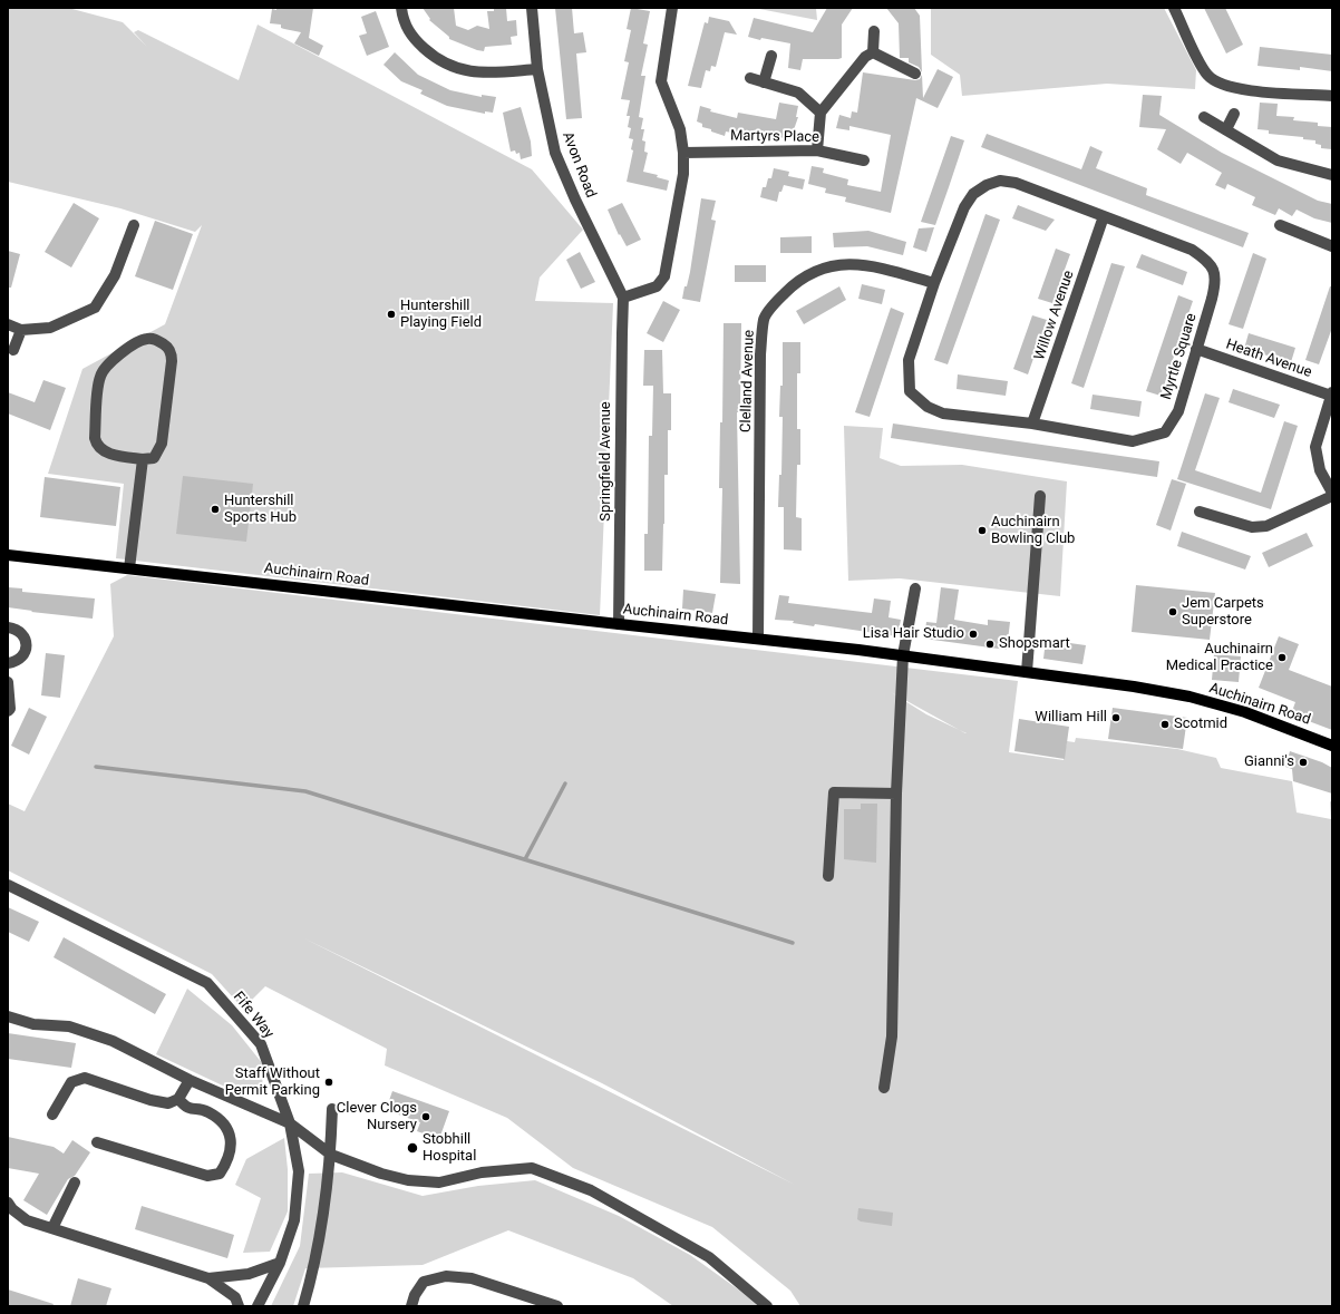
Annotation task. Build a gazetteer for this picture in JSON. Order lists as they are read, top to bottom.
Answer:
{
  "streets": {
    "main road": ["Auchinairn Road"],
    "street": [
      "Martyrs Place",
      "Avon Road",
      "Willow Avenue",
      "Myrtle Square",
      "Heath Avenue",
      "Clelland Avenue",
      "Springfield Avenue",
      "Fife Way"
    ]
  },
  "crossings": [
    ["Avon Road", "Springfield Avenue"],
    ["Willow Avenue", "Myrtle Square"],
    ["Myrtle Square", "Heath Avenue"],
    ["Myrtle Square", "Clelland Avenue"],
    ["Clelland Avenue", "Auchinairn Road"],
    ["Springfield Avenue", "Auchinairn Road"]
  ],
  "places": [
    "Huntershill Playing Field",
    "Huntershill Sports Hub",
    "Auchinairn Bowling Club",
    "Jem Carpets Superstore",
    "Lisa Hair Studio",
    "Shopsmart",
    "Auchinairn Medical Practice",
    "William Hill",
    "Scotmid",
    "Gianni's",
    "Staff Without Permit Parking",
    "Clever Clogs Nursery",
    "Stobhill Hospital"
  ]
}
